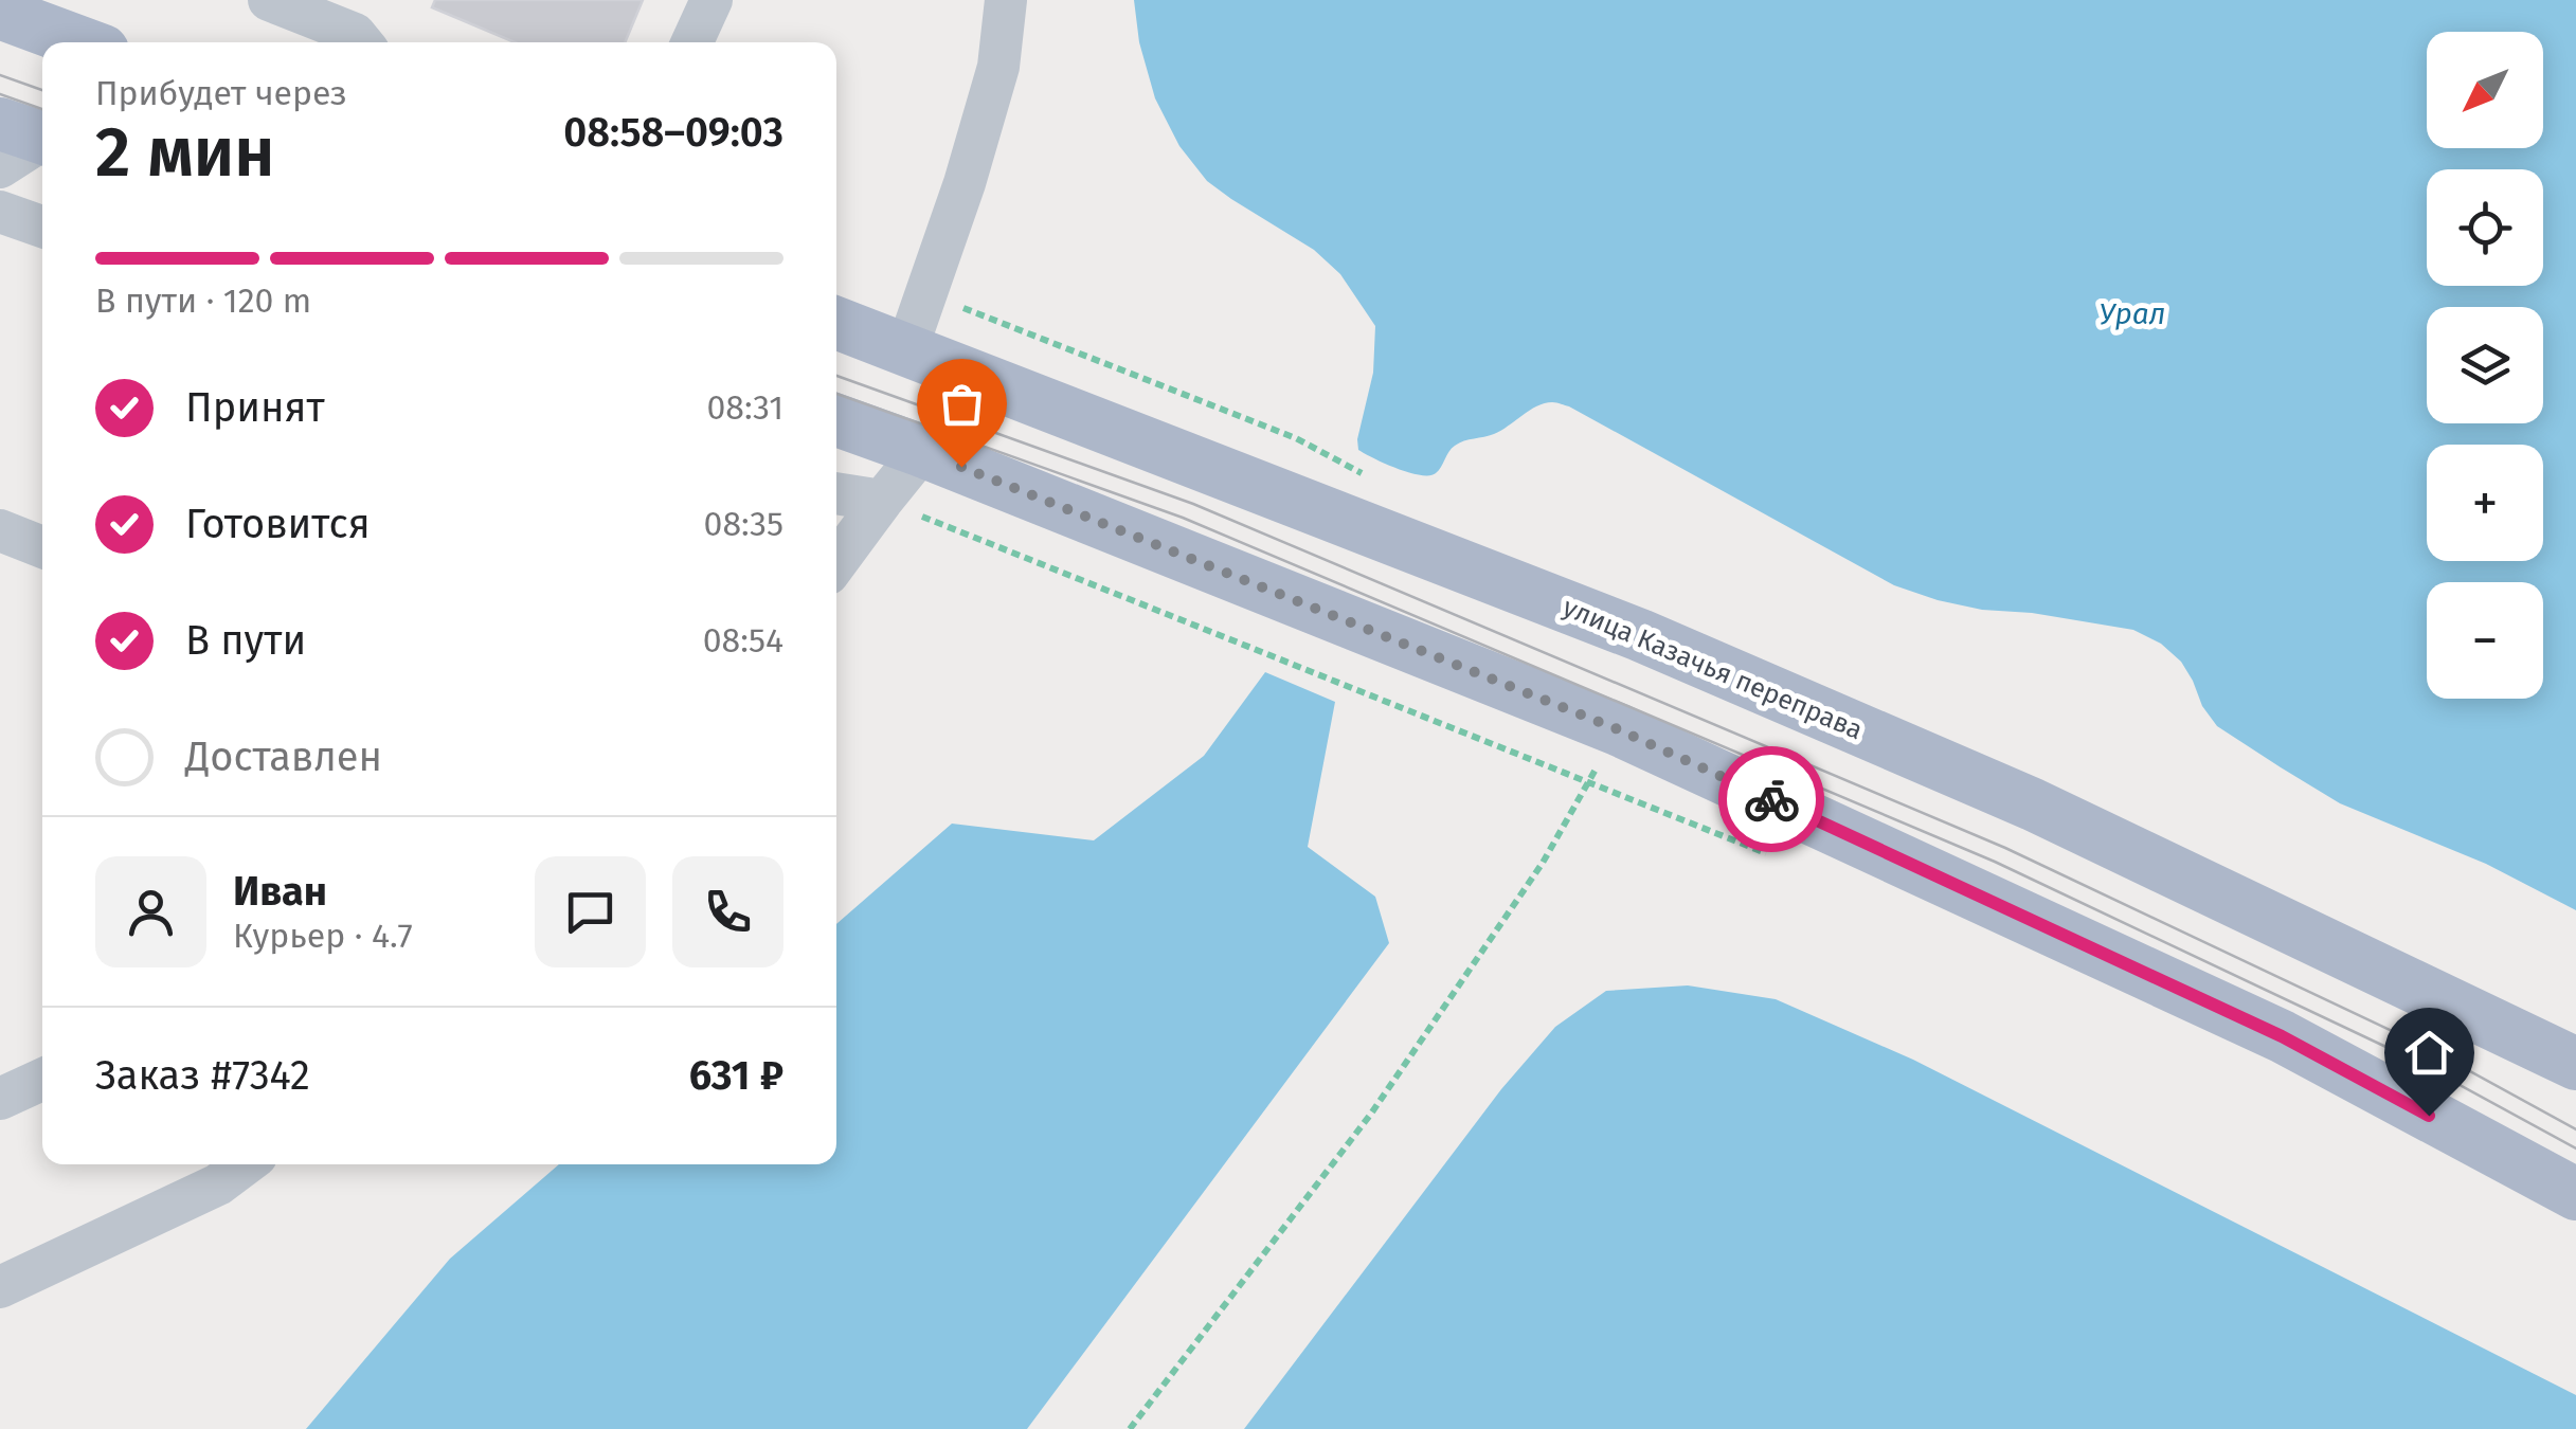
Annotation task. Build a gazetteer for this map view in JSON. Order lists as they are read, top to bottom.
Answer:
{
  "streets": {
    "main road": ["улица Казачья переправа"]
  },
  "water": ["Урал"],
  "north": "bottom left",
  "page": {
    "map_buttons": ["+", "−"],
    "heading": ["2 мин", "Прибудет через", "08:58–09:03"],
    "panel": [
      "Иван",
      "Курьер · 4.7",
      "Заказ #7342",
      "631 ₽"
    ],
    "bar": "В пути · 120 m",
    "list": [
      ["Принят", "08:31"],
      ["Готовится", "08:35"],
      ["В пути", "08:54"],
      "Доставлен"
    ]
  }
}
